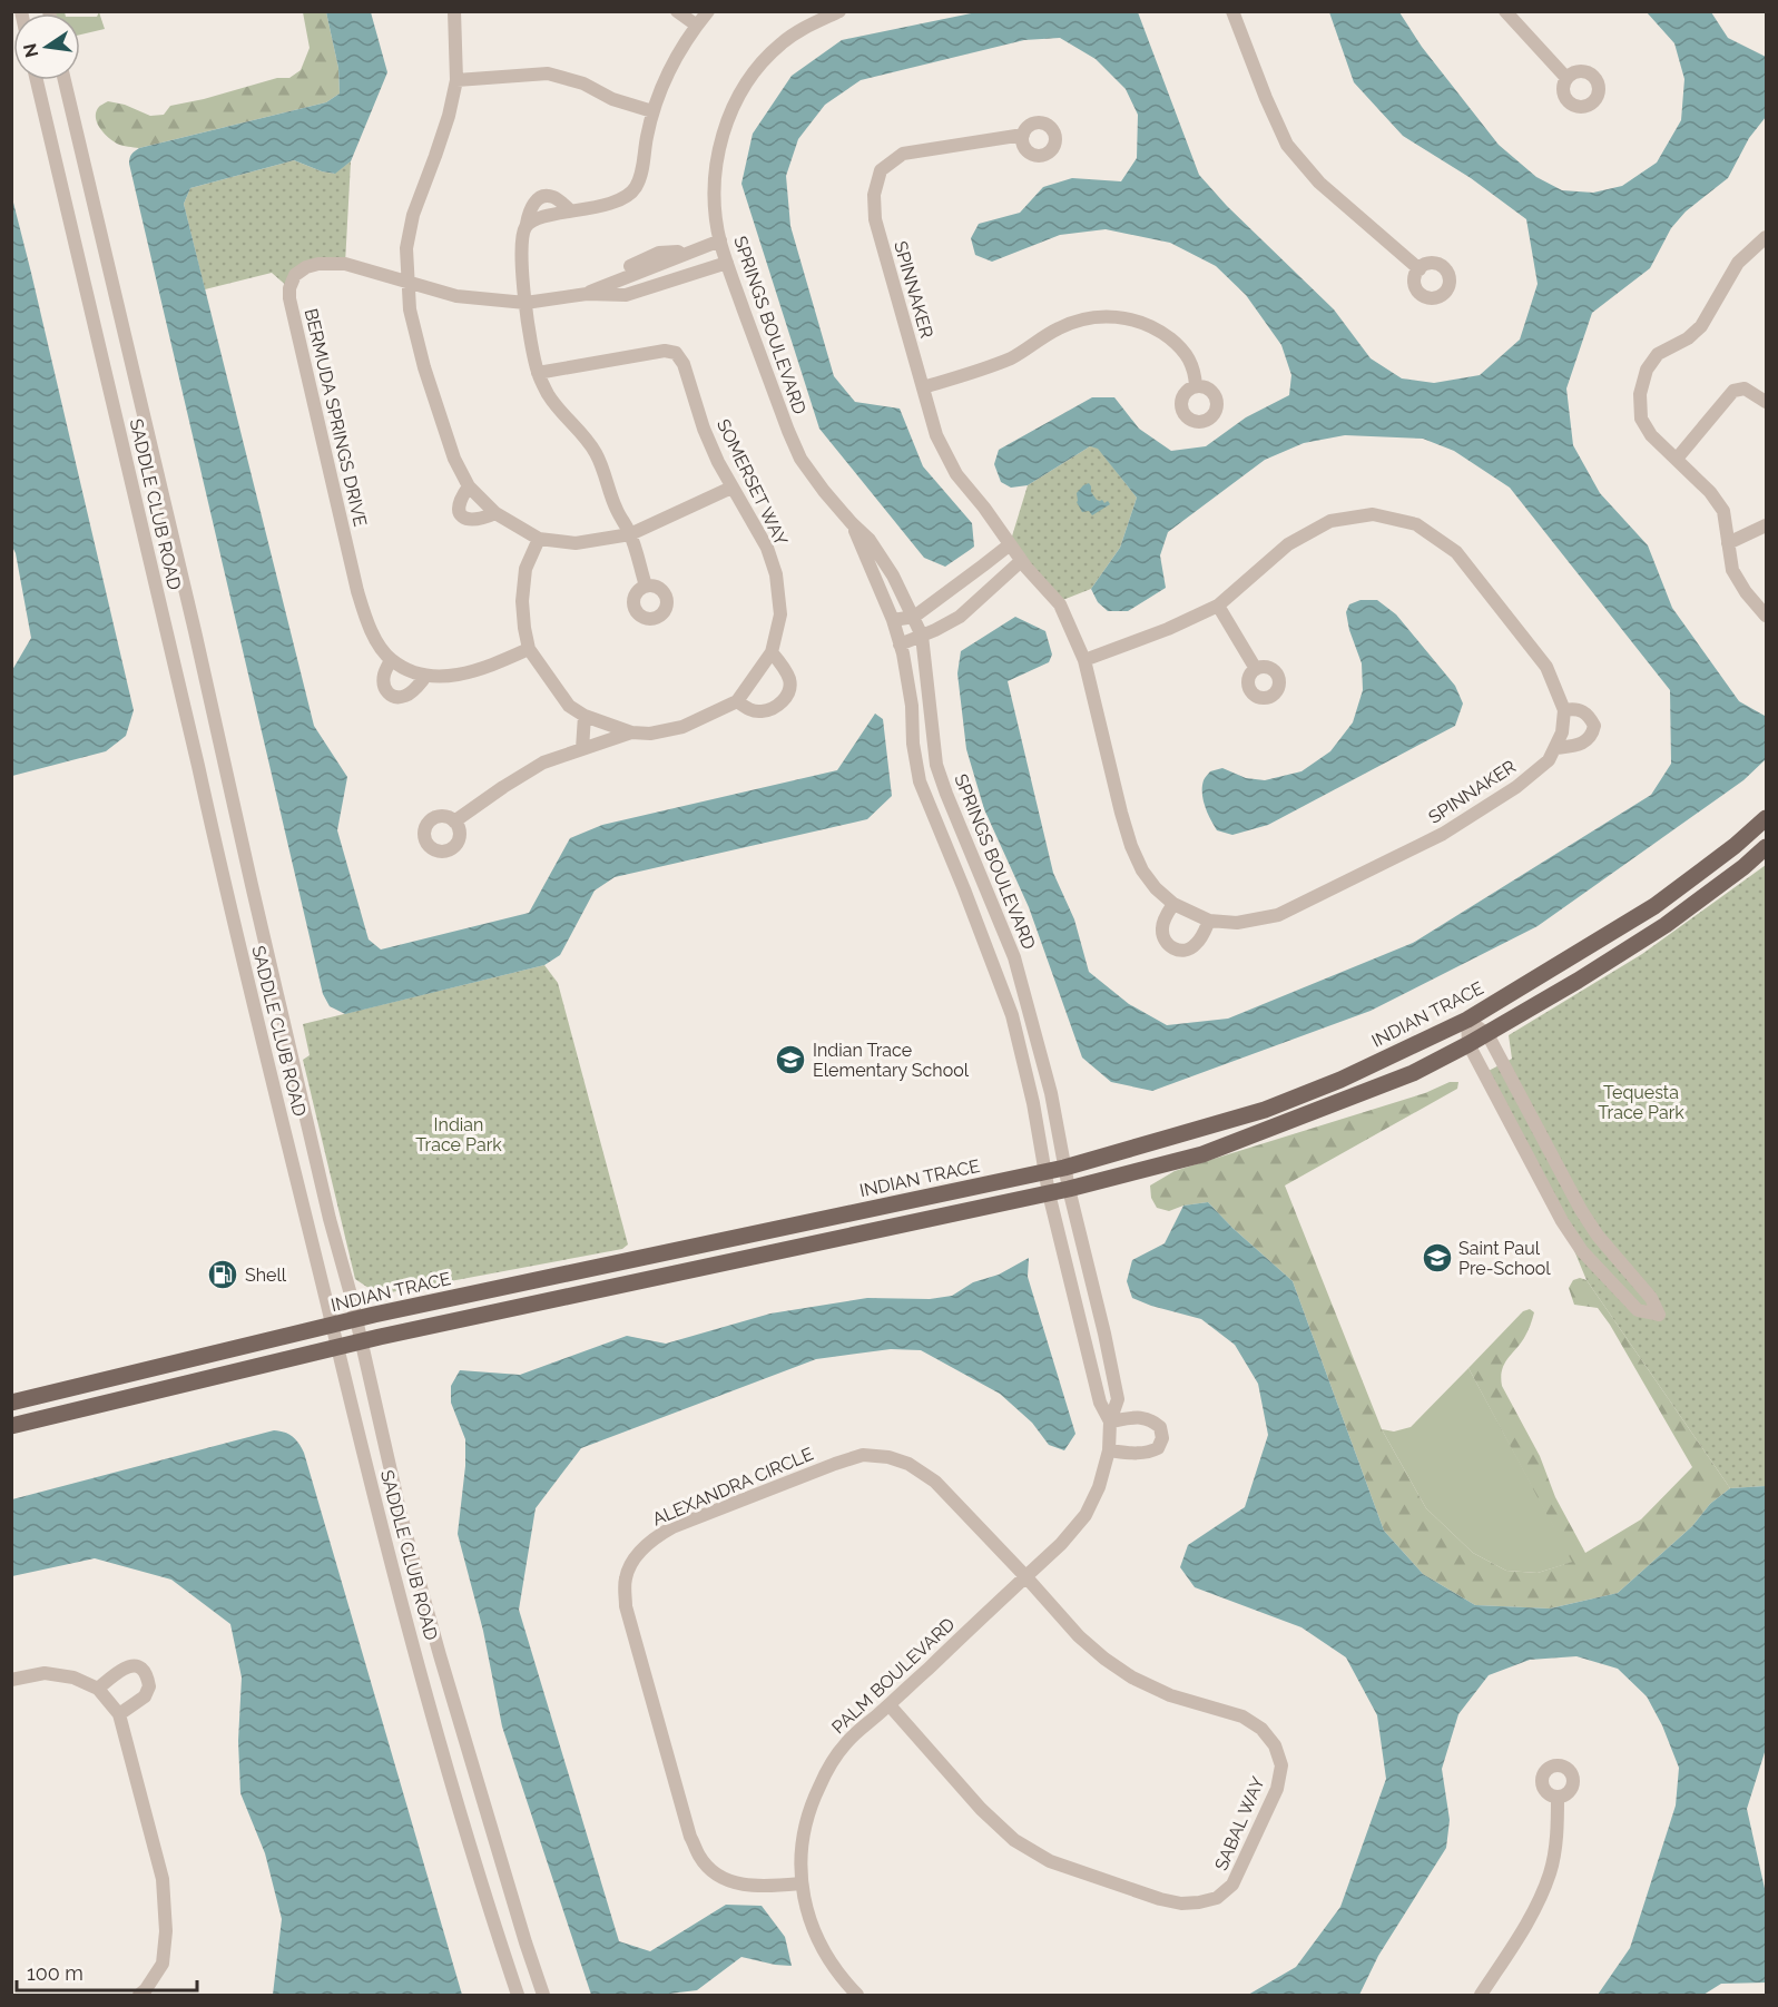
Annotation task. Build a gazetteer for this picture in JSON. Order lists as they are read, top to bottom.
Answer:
{
  "streets": {
    "main road": ["INDIAN TRACE"],
    "street": [
      "SPINNAKER",
      "SPRINGS BOULEVARD",
      "BERMUDA SPRINGS DRIVE",
      "SOMERSET WAY",
      "SADDLE CLUB ROAD",
      "ALEXANDRA CIRCLE",
      "PALM BOULEVARD",
      "SABAL WAY"
    ]
  },
  "crossings": [
    ["SPRINGS BOULEVARD", "BERMUDA SPRINGS DRIVE"],
    ["SPRINGS BOULEVARD", "INDIAN TRACE"],
    ["SPRINGS BOULEVARD", "PALM BOULEVARD"],
    ["SADDLE CLUB ROAD", "INDIAN TRACE"],
    ["ALEXANDRA CIRCLE", "PALM BOULEVARD"],
    ["ALEXANDRA CIRCLE", "SABAL WAY"],
    ["PALM BOULEVARD", "SABAL WAY"]
  ],
  "parks": ["Tequesta Trace Park", "Indian Trace Park"],
  "places": {
    "school or university": ["Indian Trace Elementary School", "Saint Paul Pre-School"],
    "fuel station": ["Shell"]
  },
  "scale_bar": "100 m",
  "north": "left"
}
